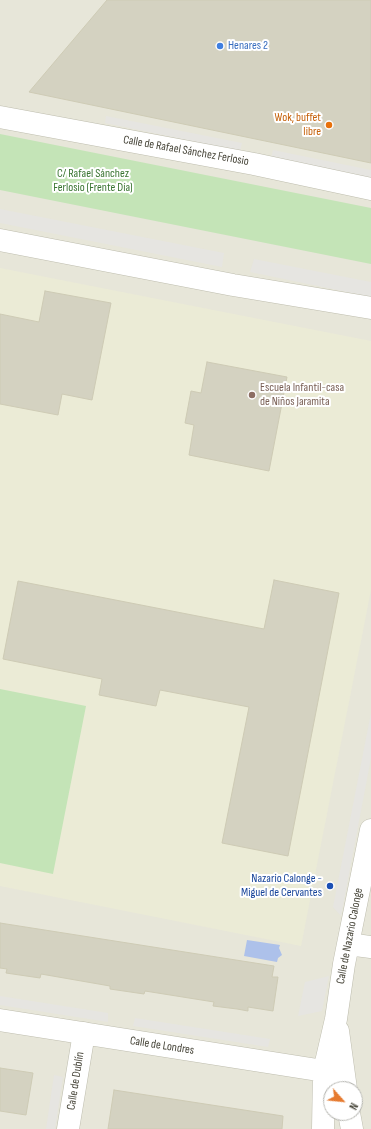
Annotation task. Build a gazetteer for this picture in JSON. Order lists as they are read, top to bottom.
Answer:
{
  "streets": {
    "street": [
      "Calle de Rafael Sánchez Ferlosio",
      "Calle de Nazario Calonge",
      "Calle de Londres",
      "Calle de Dublín"
    ]
  },
  "crossings": [
    ["Calle de Nazario Calonge", "Calle de Londres"],
    ["Calle de Londres", "Calle de Dublín"]
  ],
  "parks": ["C/ Rafael Sánchez Ferlosio (Frente Día)"],
  "places": [
    "Henares 2",
    "Wok, buffet libre",
    "Escuela Infantil-casa de Niños Jaramita",
    "Nazario Calonge - Miguel de Cervantes"
  ],
  "north": "bottom right"
}
